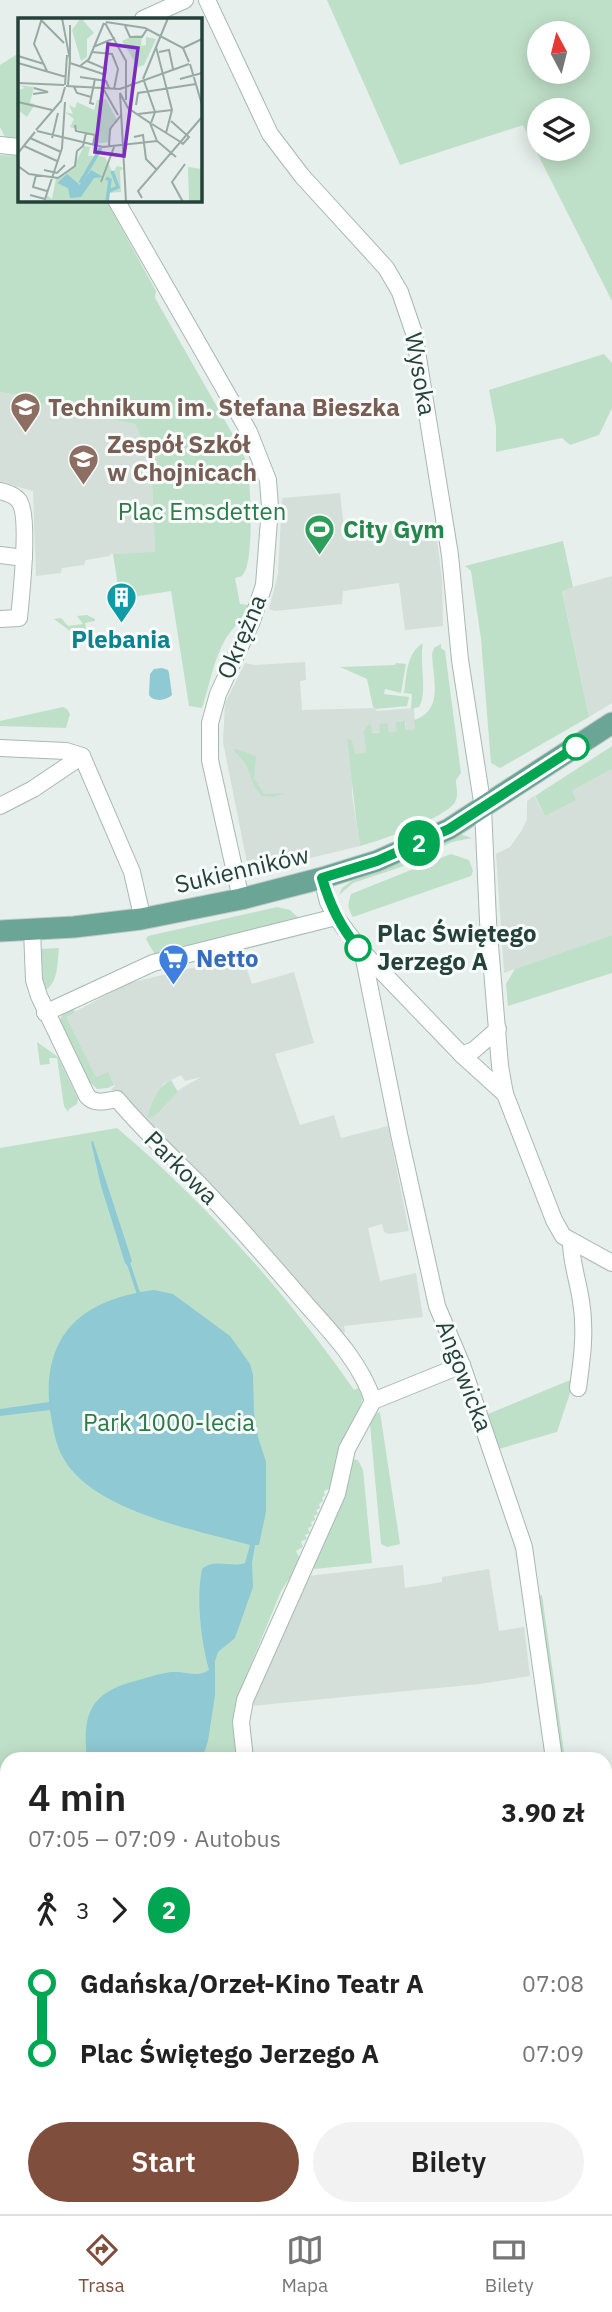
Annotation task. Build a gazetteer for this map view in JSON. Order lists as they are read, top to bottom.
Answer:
{
  "streets": {
    "main road": ["Sukienników"],
    "street": [
      "Wysoka",
      "Okrężna",
      "Parkowa",
      "Angowicka"
    ]
  },
  "crossings": [
    ["Wysoka", "Sukienników"],
    ["Okrężna", "Sukienników"],
    ["Sukienników", "Parkowa"]
  ],
  "parks": ["Plac Emsdetten", "Park 1000-lecia"],
  "places": {
    "school or university": ["Technikum im. Stefana Bieszka", "Zespół Szkół w Chojnicach"],
    "sports": ["City Gym"],
    "building": ["Plebania"],
    "other": ["Plac Świętego Jerzego A"],
    "supermarket": ["Netto"]
  },
  "lines": ["bus line 2"],
  "north": "top",
  "page": {
    "on_map": "2",
    "heading": ["4 min", "07:05 – 07:09 · Autobus", "3.90 zł"],
    "legs": ["3", "2"],
    "list": [
      {
        "name": "Gdańska/Orzeł-Kino Teatr A",
        "value": "07:08"
      },
      {
        "name": "Plac Świętego Jerzego A",
        "value": "07:09"
      }
    ],
    "buttons": ["Start", "Bilety"],
    "tabs": ["Trasa", "Mapa", "Bilety"]
  }
}
